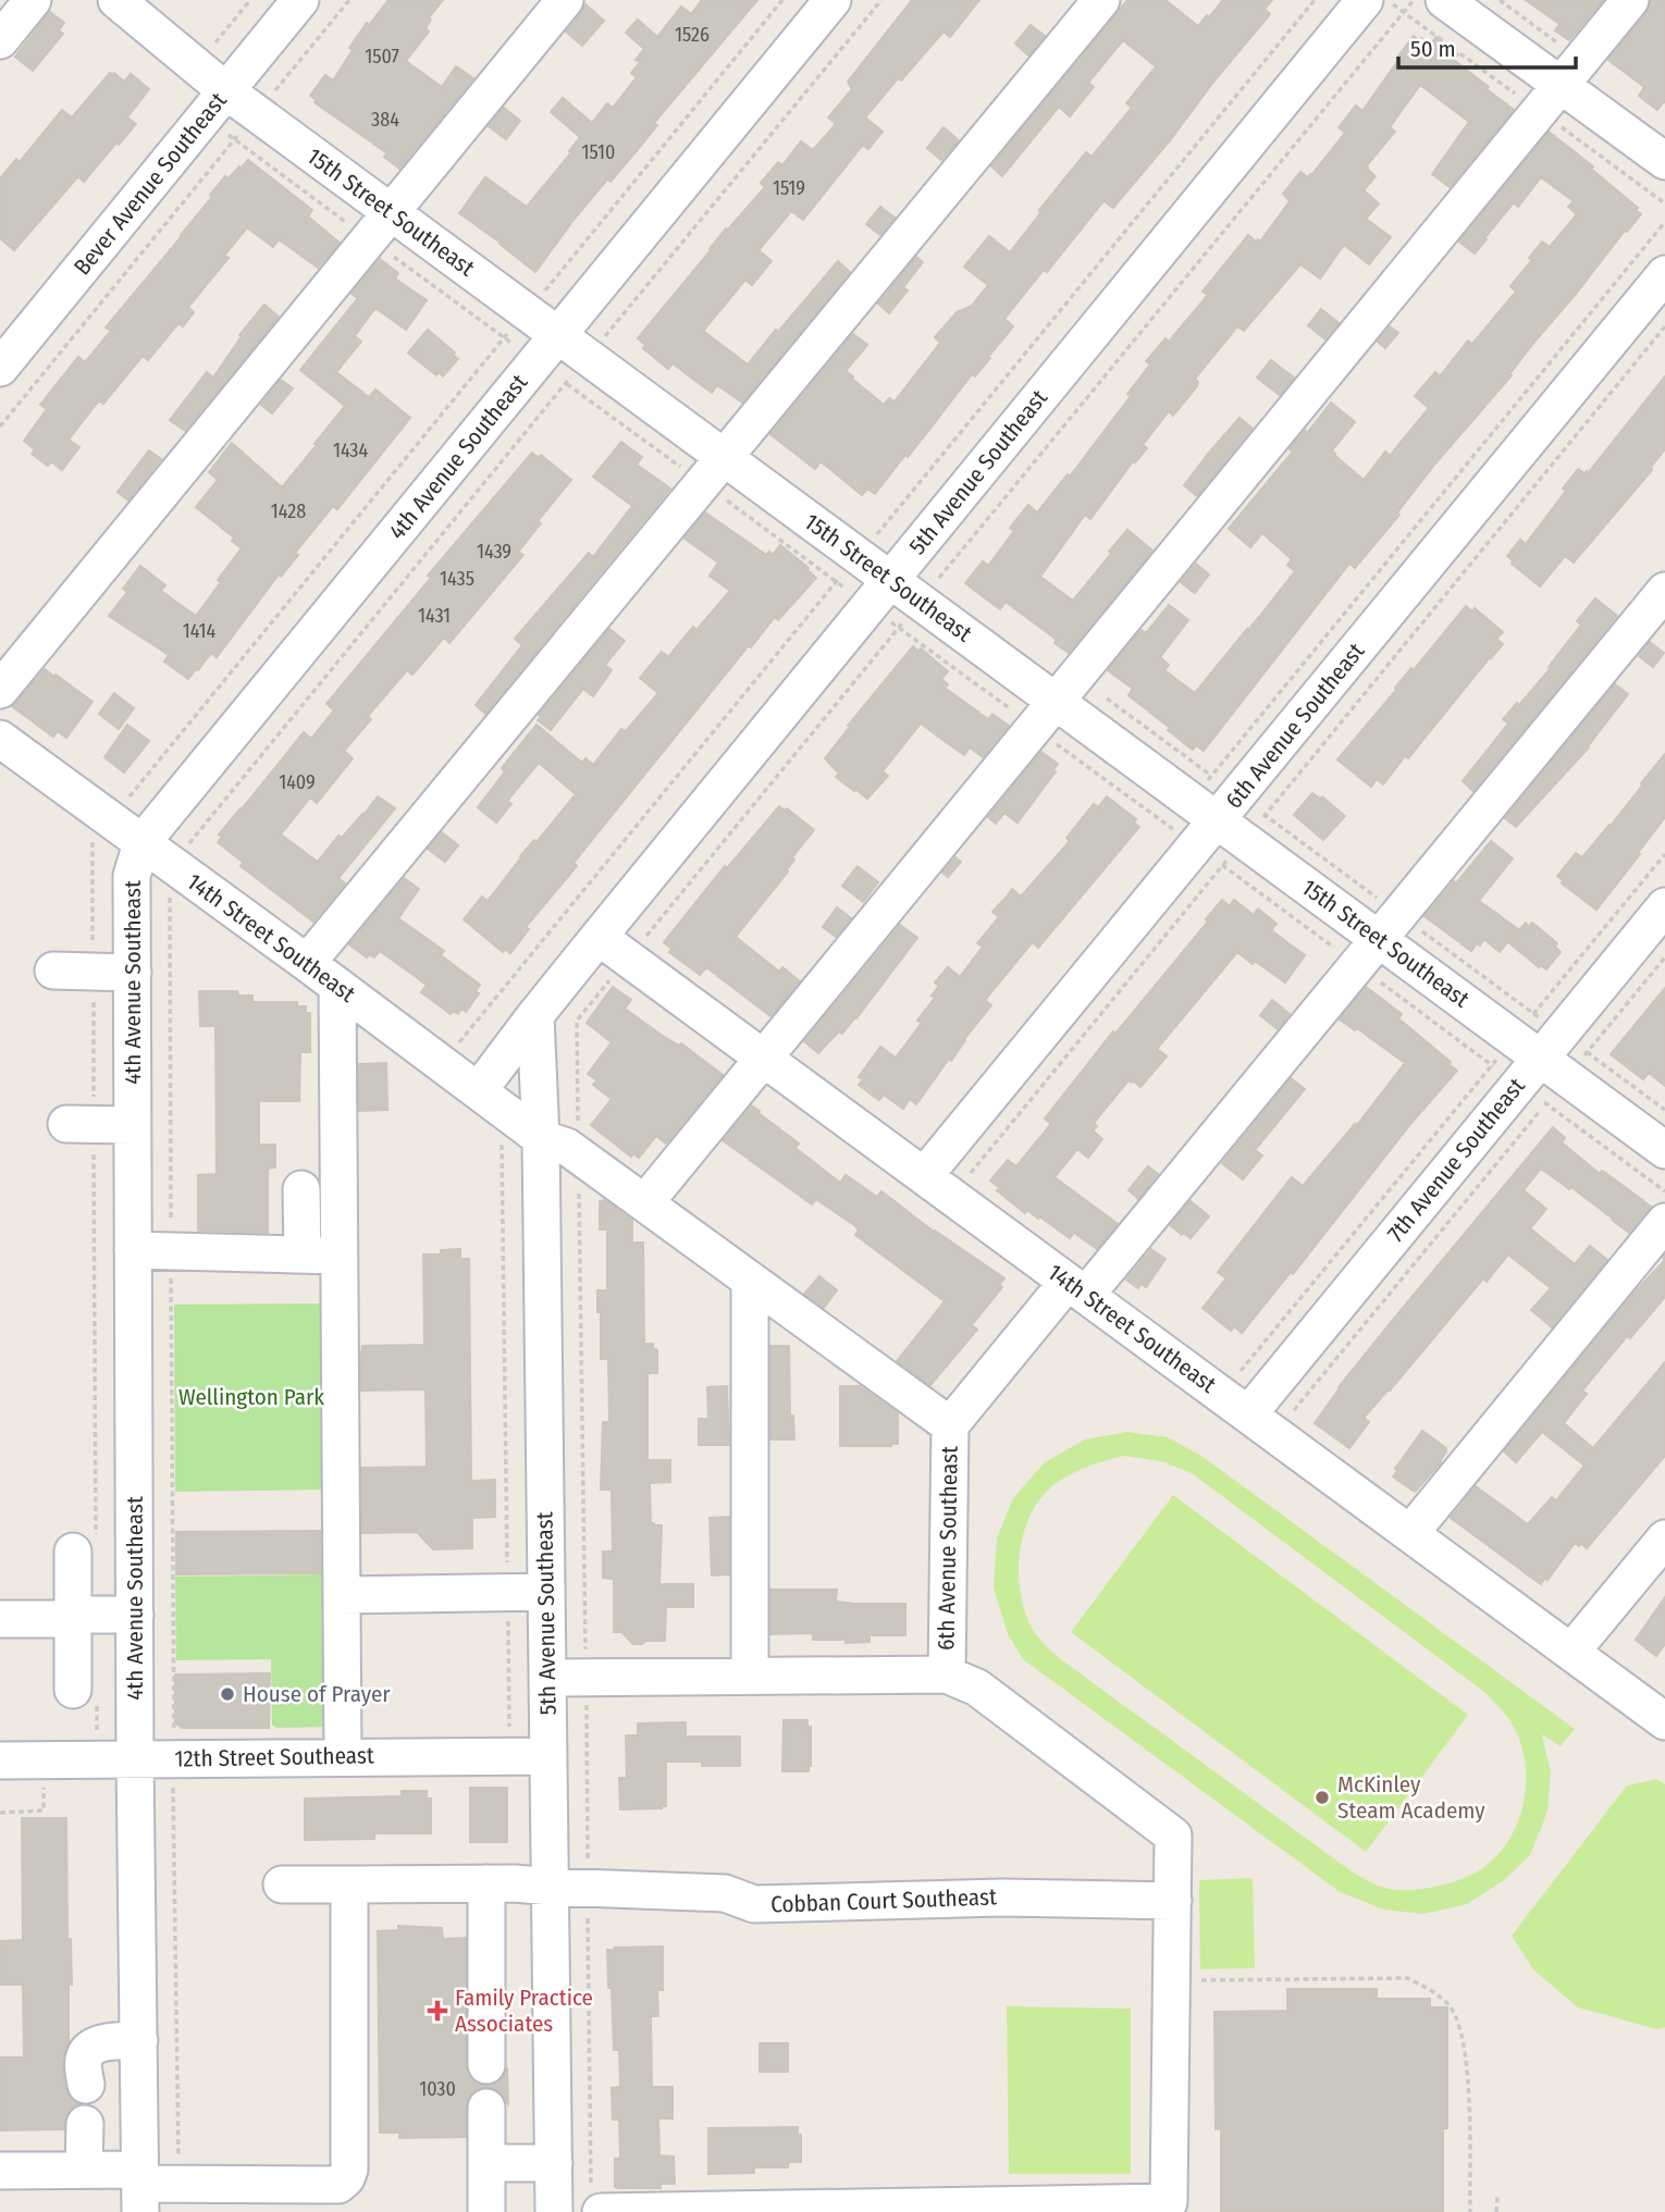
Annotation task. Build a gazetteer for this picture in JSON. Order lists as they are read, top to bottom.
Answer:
{
  "streets": {
    "street": [
      "Bever Avenue Southeast",
      "15th Street Southeast",
      "4th Avenue Southeast",
      "5th Avenue Southeast",
      "6th Avenue Southeast",
      "14th Street Southeast",
      "7th Avenue Southeast",
      "12th Street Southeast",
      "Cobban Court Southeast"
    ]
  },
  "crossings": [
    ["Bever Avenue Southeast", "15th Street Southeast"],
    ["15th Street Southeast", "4th Avenue Southeast"],
    ["15th Street Southeast", "5th Avenue Southeast"],
    ["15th Street Southeast", "6th Avenue Southeast"],
    ["15th Street Southeast", "7th Avenue Southeast"],
    ["4th Avenue Southeast", "14th Street Southeast"],
    ["4th Avenue Southeast", "12th Street Southeast"],
    ["5th Avenue Southeast", "14th Street Southeast"],
    ["5th Avenue Southeast", "12th Street Southeast"],
    ["5th Avenue Southeast", "Cobban Court Southeast"],
    ["6th Avenue Southeast", "14th Street Southeast"],
    ["14th Street Southeast", "7th Avenue Southeast"]
  ],
  "parks": ["Wellington Park"],
  "places": {
    "other": ["House of Prayer", "McKinley Steam Academy"],
    "health": ["Family Practice Associates"]
  },
  "house_numbers": [
    "1526",
    "1507",
    "384",
    "1510",
    "1519",
    "1434",
    "1428",
    "1439",
    "1435",
    "1431",
    "1414",
    "1409",
    "1030"
  ],
  "scale_bar": "50 m"
}
